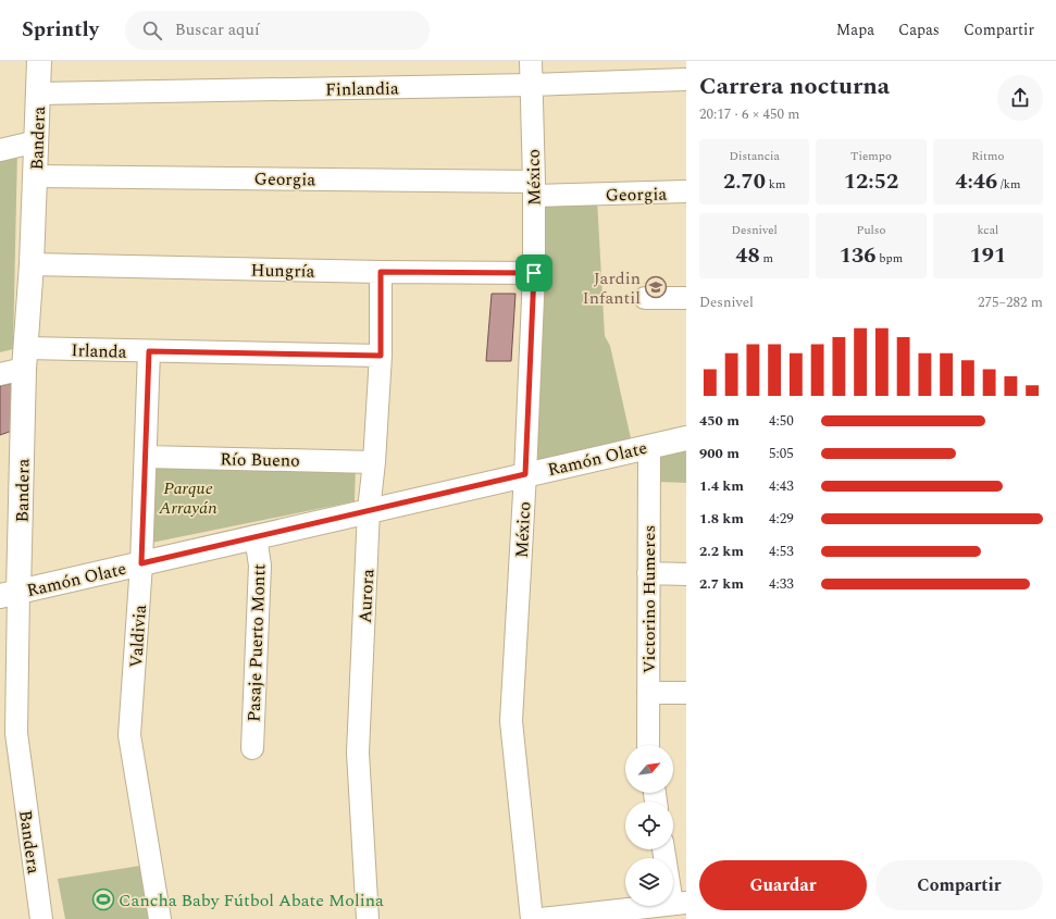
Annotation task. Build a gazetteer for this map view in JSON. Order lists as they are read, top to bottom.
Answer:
{
  "streets": {
    "street": [
      "Finlandia",
      "Bandera",
      "México",
      "Georgia",
      "Hungría",
      "Irlanda",
      "Ramón Olate",
      "Río Bueno",
      "Aurora",
      "Victorino Humeres",
      "Valdivia",
      "Pasaje Puerto Montt"
    ]
  },
  "crossings": [
    ["Finlandia", "Bandera"],
    ["Finlandia", "México"],
    ["Bandera", "Georgia"],
    ["Bandera", "Hungría"],
    ["Bandera", "Irlanda"],
    ["Bandera", "Ramón Olate"],
    ["México", "Georgia"],
    ["México", "Hungría"],
    ["México", "Ramón Olate"],
    ["Hungría", "Aurora"],
    ["Irlanda", "Aurora"],
    ["Irlanda", "Valdivia"],
    ["Ramón Olate", "Aurora"],
    ["Ramón Olate", "Victorino Humeres"],
    ["Ramón Olate", "Valdivia"],
    ["Ramón Olate", "Pasaje Puerto Montt"],
    ["Río Bueno", "Aurora"],
    ["Río Bueno", "Valdivia"]
  ],
  "parks": ["Parque Arrayán"],
  "places": {
    "school or university": ["Jardin Infantil"],
    "sports": ["Cancha Baby Fútbol Abate Molina"]
  },
  "north": "top right",
  "page": {
    "header": "Sprintly",
    "search": "Buscar aquí",
    "nav": ["Mapa", "Capas", "Compartir"],
    "heading": ["Carrera nocturna", "20:17 · 6 × 450 m"],
    "stats": [
      ["Distancia", "2.70 km"],
      ["Tiempo", "12:52"],
      ["Ritmo", "4:46 /km"],
      ["Desnivel", "48 m"],
      ["Pulso", "136 bpm"],
      ["kcal", "191"]
    ],
    "chart": ["Desnivel", "275–282 m"],
    "list": [
      {
        "name": "450 m",
        "note": "4:50"
      },
      {
        "name": "900 m",
        "note": "5:05"
      },
      {
        "name": "1.4 km",
        "note": "4:43"
      },
      {
        "name": "1.8 km",
        "note": "4:29"
      },
      {
        "name": "2.2 km",
        "note": "4:53"
      },
      {
        "name": "2.7 km",
        "note": "4:33"
      }
    ],
    "buttons": ["Guardar", "Compartir"]
  }
}
